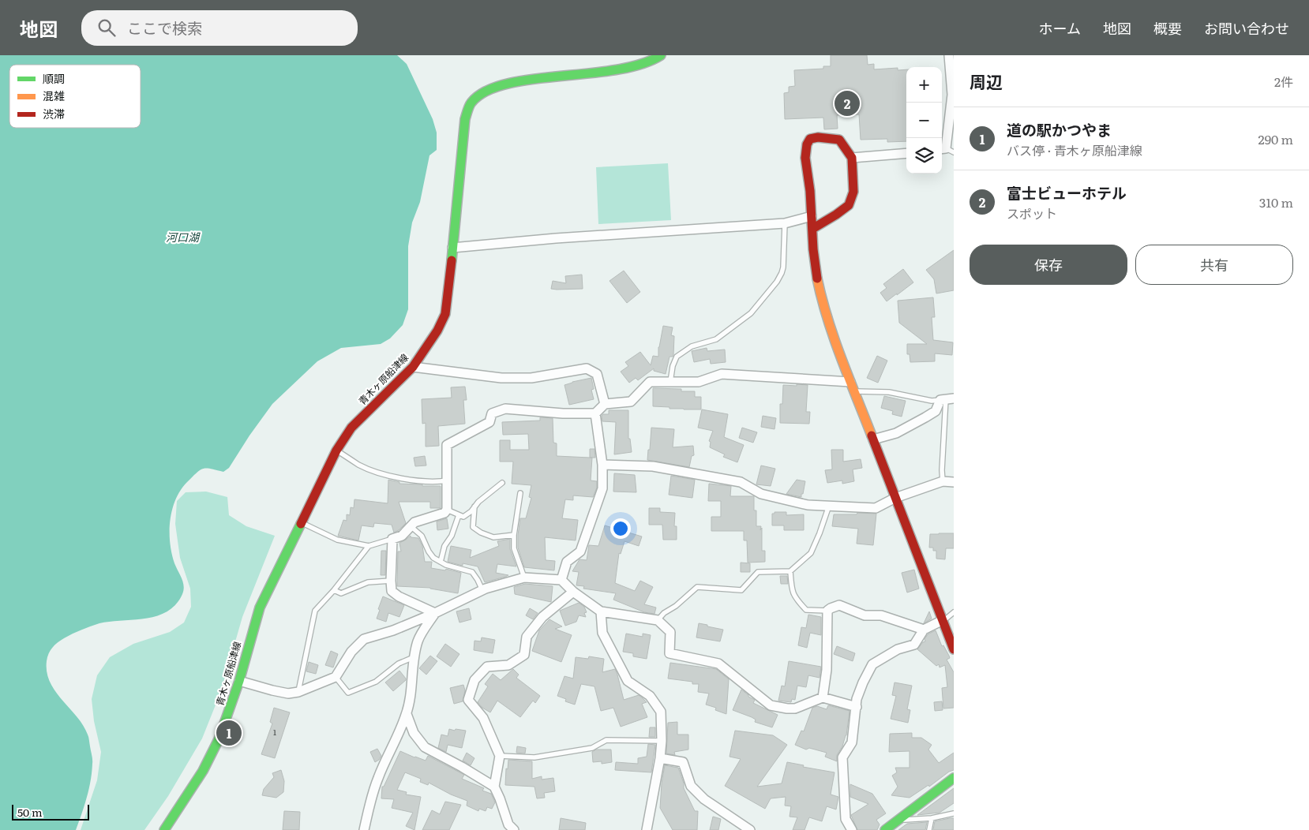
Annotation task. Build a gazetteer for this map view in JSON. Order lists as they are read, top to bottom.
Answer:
{
  "streets": {
    "main road": ["青木ヶ原船津線"]
  },
  "water": ["河口湖"],
  "house_numbers": ["1"],
  "legend": ["順調", "混雑", "渋滞"],
  "scale_bar": "50 m",
  "page": {
    "header": "地図",
    "search": "ここで検索",
    "nav": [
      "ホーム",
      "地図",
      "概要",
      "お問い合わせ"
    ],
    "heading": ["周辺", "2件"],
    "map_buttons": ["+", "−"],
    "pins": ["2", "1"],
    "list": [
      {
        "mark": "1",
        "name": "道の駅かつやま",
        "note": "バス停 · 青木ヶ原船津線",
        "value": "290 m"
      },
      {
        "mark": "2",
        "name": "富士ビューホテル",
        "note": "スポット",
        "value": "310 m"
      }
    ],
    "buttons": ["保存", "共有"],
    "scale": "50 m"
  }
}
